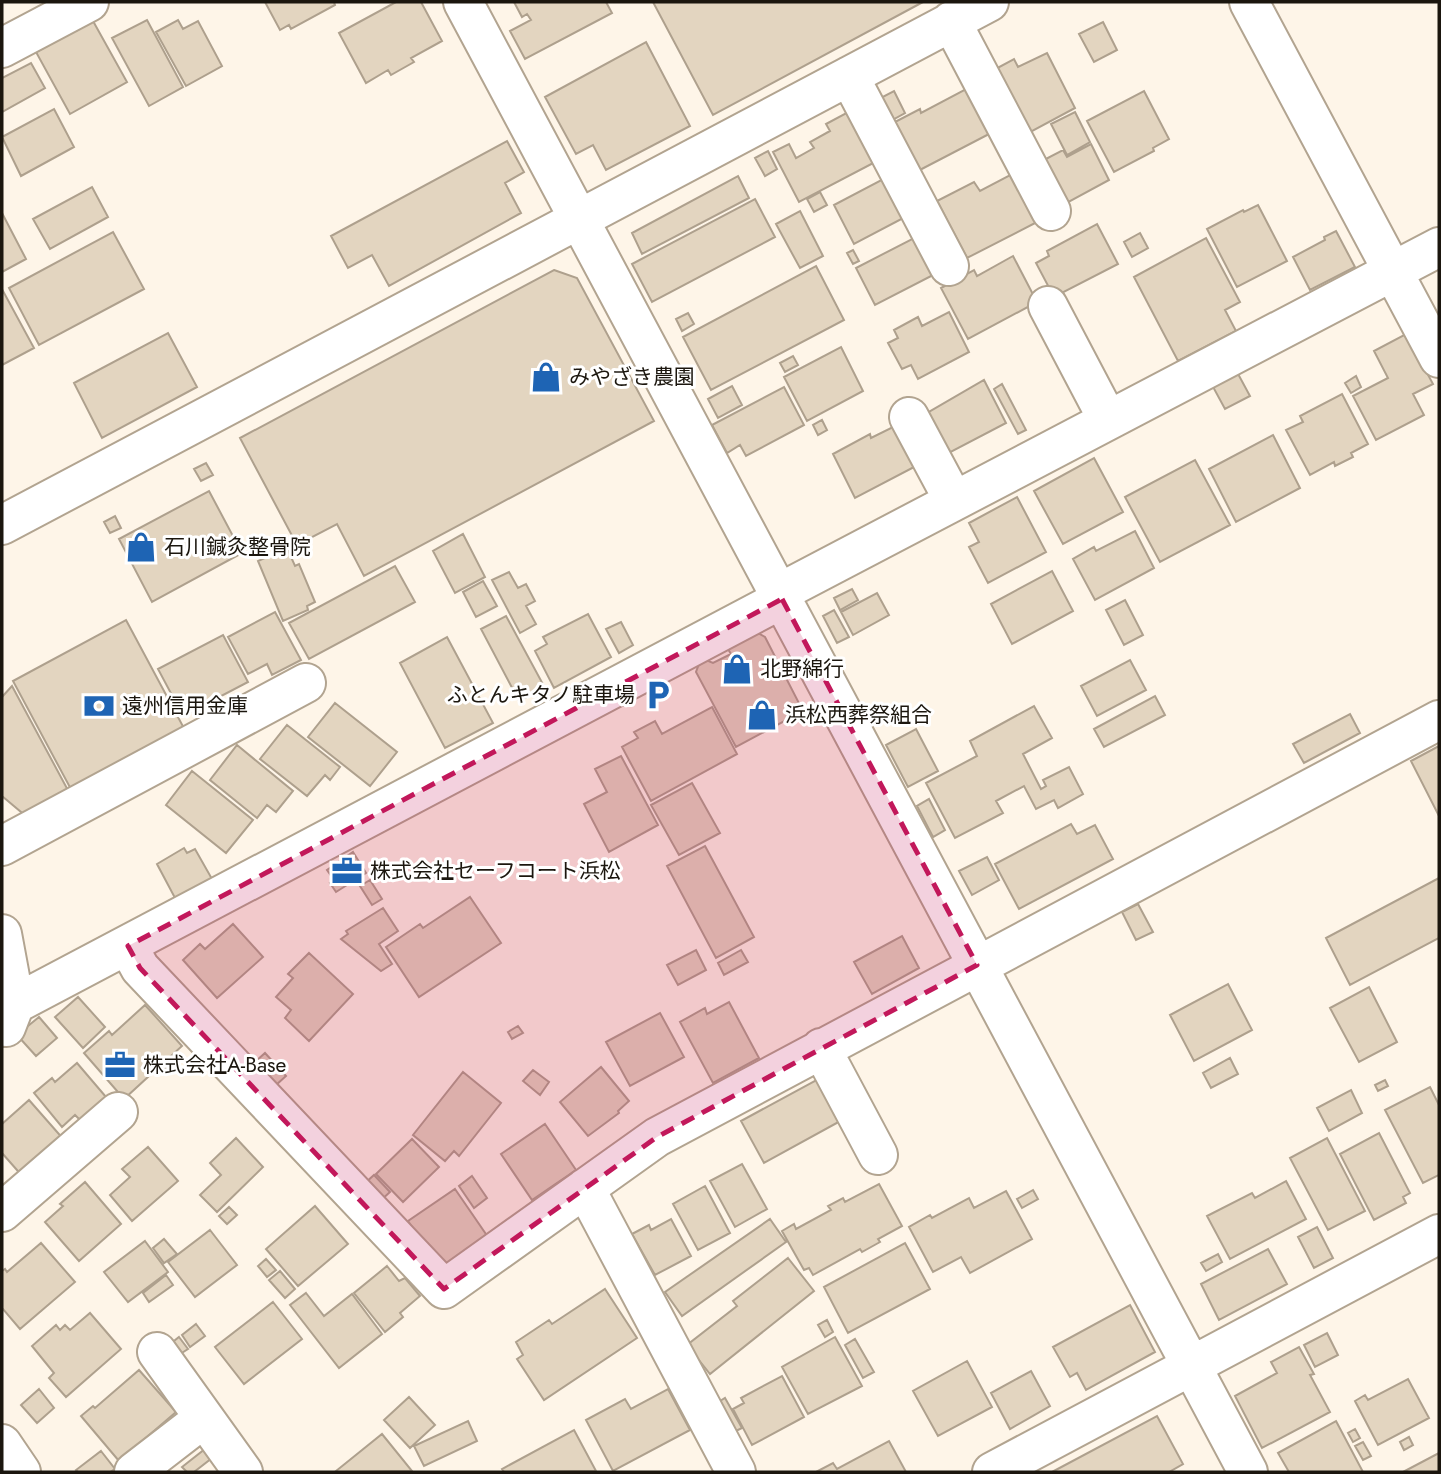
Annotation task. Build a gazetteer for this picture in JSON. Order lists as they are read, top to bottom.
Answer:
{
  "places": {
    "shop": [
      "みやざき農園",
      "石川鍼灸整骨院",
      "北野綿行",
      "浜松西葬祭組合"
    ],
    "parking": ["ふとんキタノ駐車場"],
    "bank": ["遠州信用金庫"],
    "office": ["株式会社セーフコート浜松", "株式会社A-Base"]
  }
}
